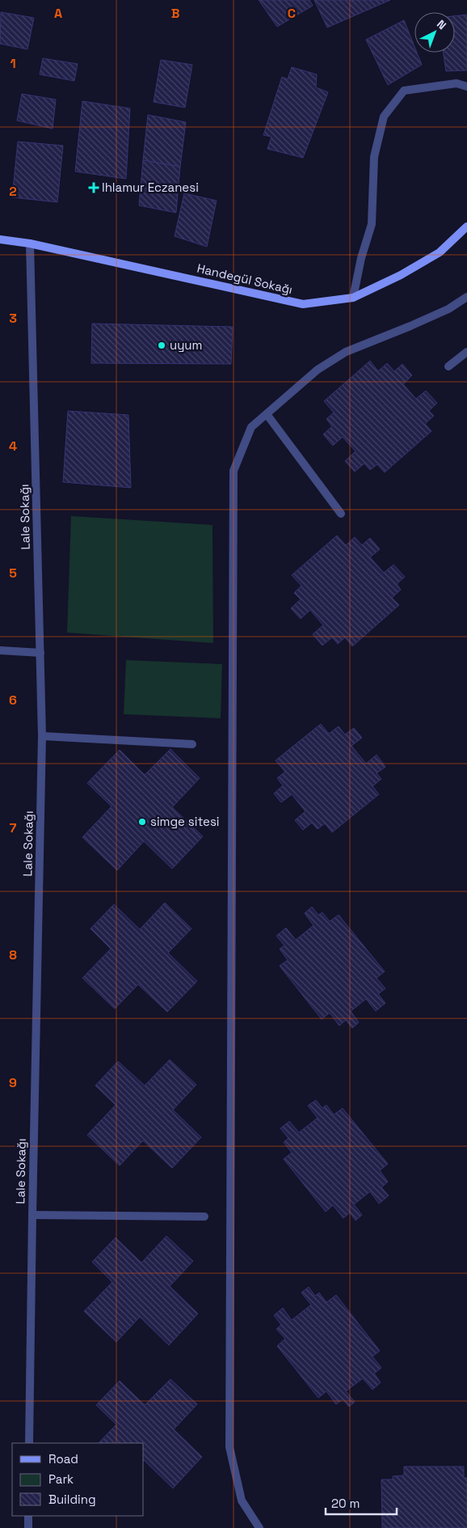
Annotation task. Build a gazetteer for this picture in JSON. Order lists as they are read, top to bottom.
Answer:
{
  "streets": {
    "street": ["Handegül Sokağı", "Lale Sokağı"]
  },
  "crossings": [
    ["Handegül Sokağı", "Lale Sokağı"]
  ],
  "places": {
    "health": ["Ihlamur Eczanesi"],
    "other": ["uyum", "simge sitesi"]
  },
  "legend": ["Road", "Park", "Building"],
  "scale_bar": "20 m",
  "north": "top right",
  "grid": {
    "columns": ["A", "B", "C"],
    "rows": [
      "1",
      "2",
      "3",
      "4",
      "5",
      "6",
      "7",
      "8",
      "9"
    ]
  }
}
